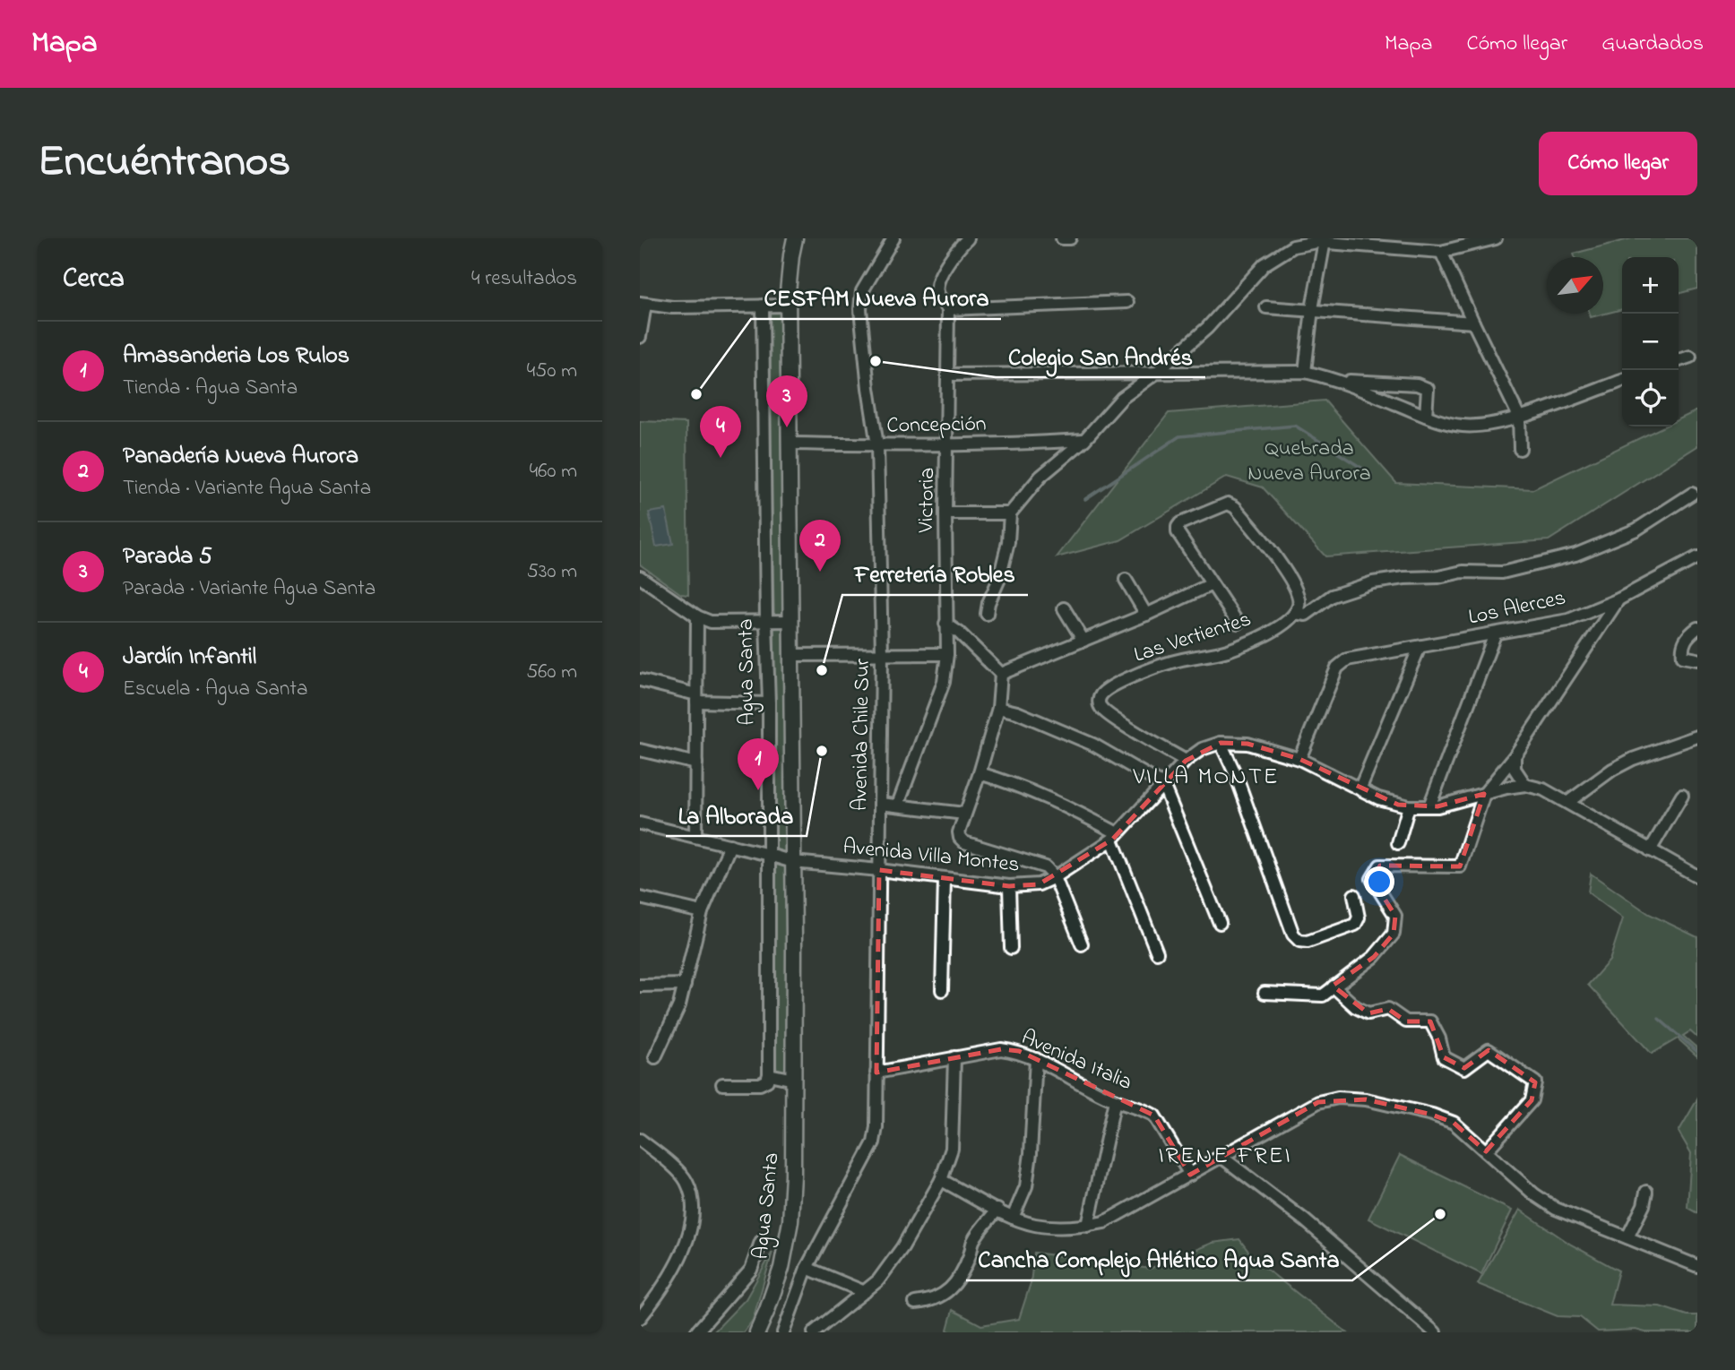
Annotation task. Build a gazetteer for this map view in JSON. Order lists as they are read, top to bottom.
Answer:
{
  "streets": {
    "main road": ["Agua Santa"],
    "street": [
      "Concepción",
      "Victoria",
      "Los Alerces",
      "Las Vertientes",
      "Avenida Chile Sur",
      "Avenida Villa Montes",
      "Avenida Italia"
    ]
  },
  "crossings": [
    ["Concepción", "Victoria"],
    ["Concepción", "Agua Santa"],
    ["Concepción", "Avenida Chile Sur"],
    ["Los Alerces", "Avenida Villa Montes"],
    ["Las Vertientes", "Avenida Villa Montes"],
    ["Agua Santa", "Avenida Villa Montes"],
    ["Avenida Chile Sur", "Avenida Villa Montes"],
    ["Avenida Chile Sur", "Avenida Italia"]
  ],
  "districts": ["VILLA MONTE", "IRENE FREI"],
  "parks": ["Quebrada Nueva Aurora"],
  "places": [
    "Colegio San Andrés",
    "CESFAM Nueva Aurora",
    "Ferretería Robles",
    "La Alborada",
    "Cancha Complejo Atlético Agua Santa"
  ],
  "north": "top right",
  "page": {
    "header": "Mapa",
    "nav": ["Mapa", "Cómo llegar", "Guardados"],
    "title": "Encuéntranos",
    "buttons": "Cómo llegar",
    "heading": ["Cerca", "4 resultados"],
    "map_buttons": ["+", "−"],
    "list": [
      {
        "mark": "1",
        "name": "Amasanderia Los Rulos",
        "note": "Tienda · Agua Santa",
        "value": "450 m"
      },
      {
        "mark": "2",
        "name": "Panadería Nueva Aurora",
        "note": "Tienda · Variante Agua Santa",
        "value": "460 m"
      },
      {
        "mark": "3",
        "name": "Parada 5",
        "note": "Parada · Variante Agua Santa",
        "value": "530 m"
      },
      {
        "mark": "4",
        "name": "Jardín Infantil",
        "note": "Escuela · Agua Santa",
        "value": "560 m"
      }
    ],
    "pins": [
      "3",
      "4",
      "2",
      "1"
    ]
  }
}
